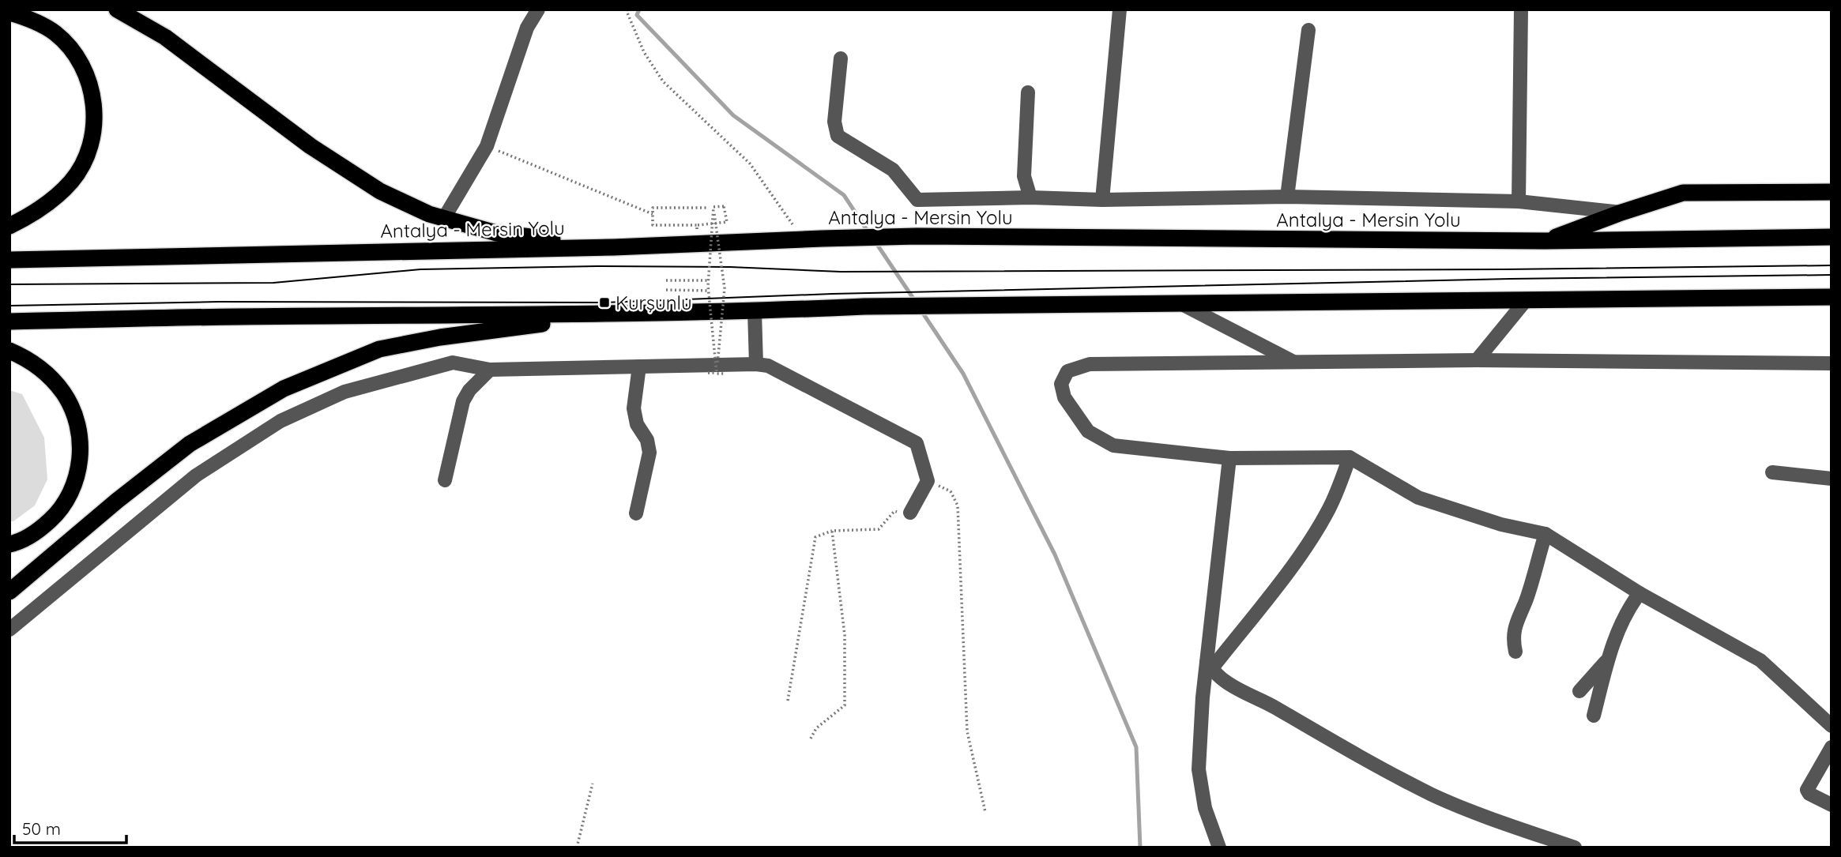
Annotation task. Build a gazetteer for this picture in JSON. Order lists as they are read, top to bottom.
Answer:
{
  "streets": {
    "highway": ["Antalya - Mersin Yolu"]
  },
  "places": {
    "transit": ["Kurşunlu"]
  },
  "scale_bar": "50 m"
}
